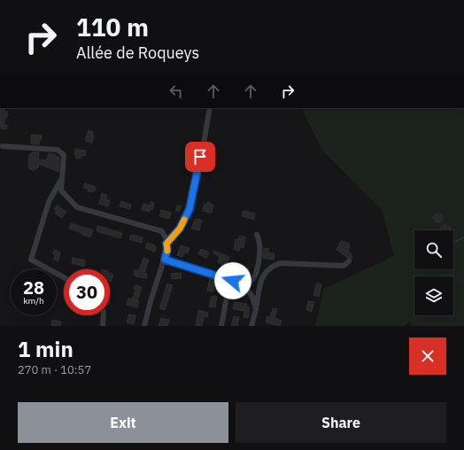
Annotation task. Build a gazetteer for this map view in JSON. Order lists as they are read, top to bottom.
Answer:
{
  "page": {
    "turn": ["110 m", "Allée de Roqueys"],
    "speed": "28 km/h",
    "limit": "30",
    "heading": ["1 min", "270 m · 10:57"],
    "buttons": ["Exit", "Share"]
  }
}
